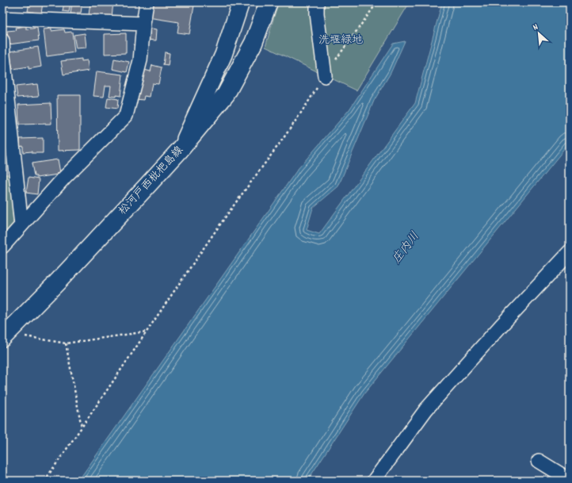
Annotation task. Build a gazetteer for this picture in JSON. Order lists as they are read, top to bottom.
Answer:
{
  "streets": {
    "main road": ["松河戸西枇杷島線"]
  },
  "water": ["庄内川"],
  "parks": ["洗堰緑地"],
  "north": "top left"
}
